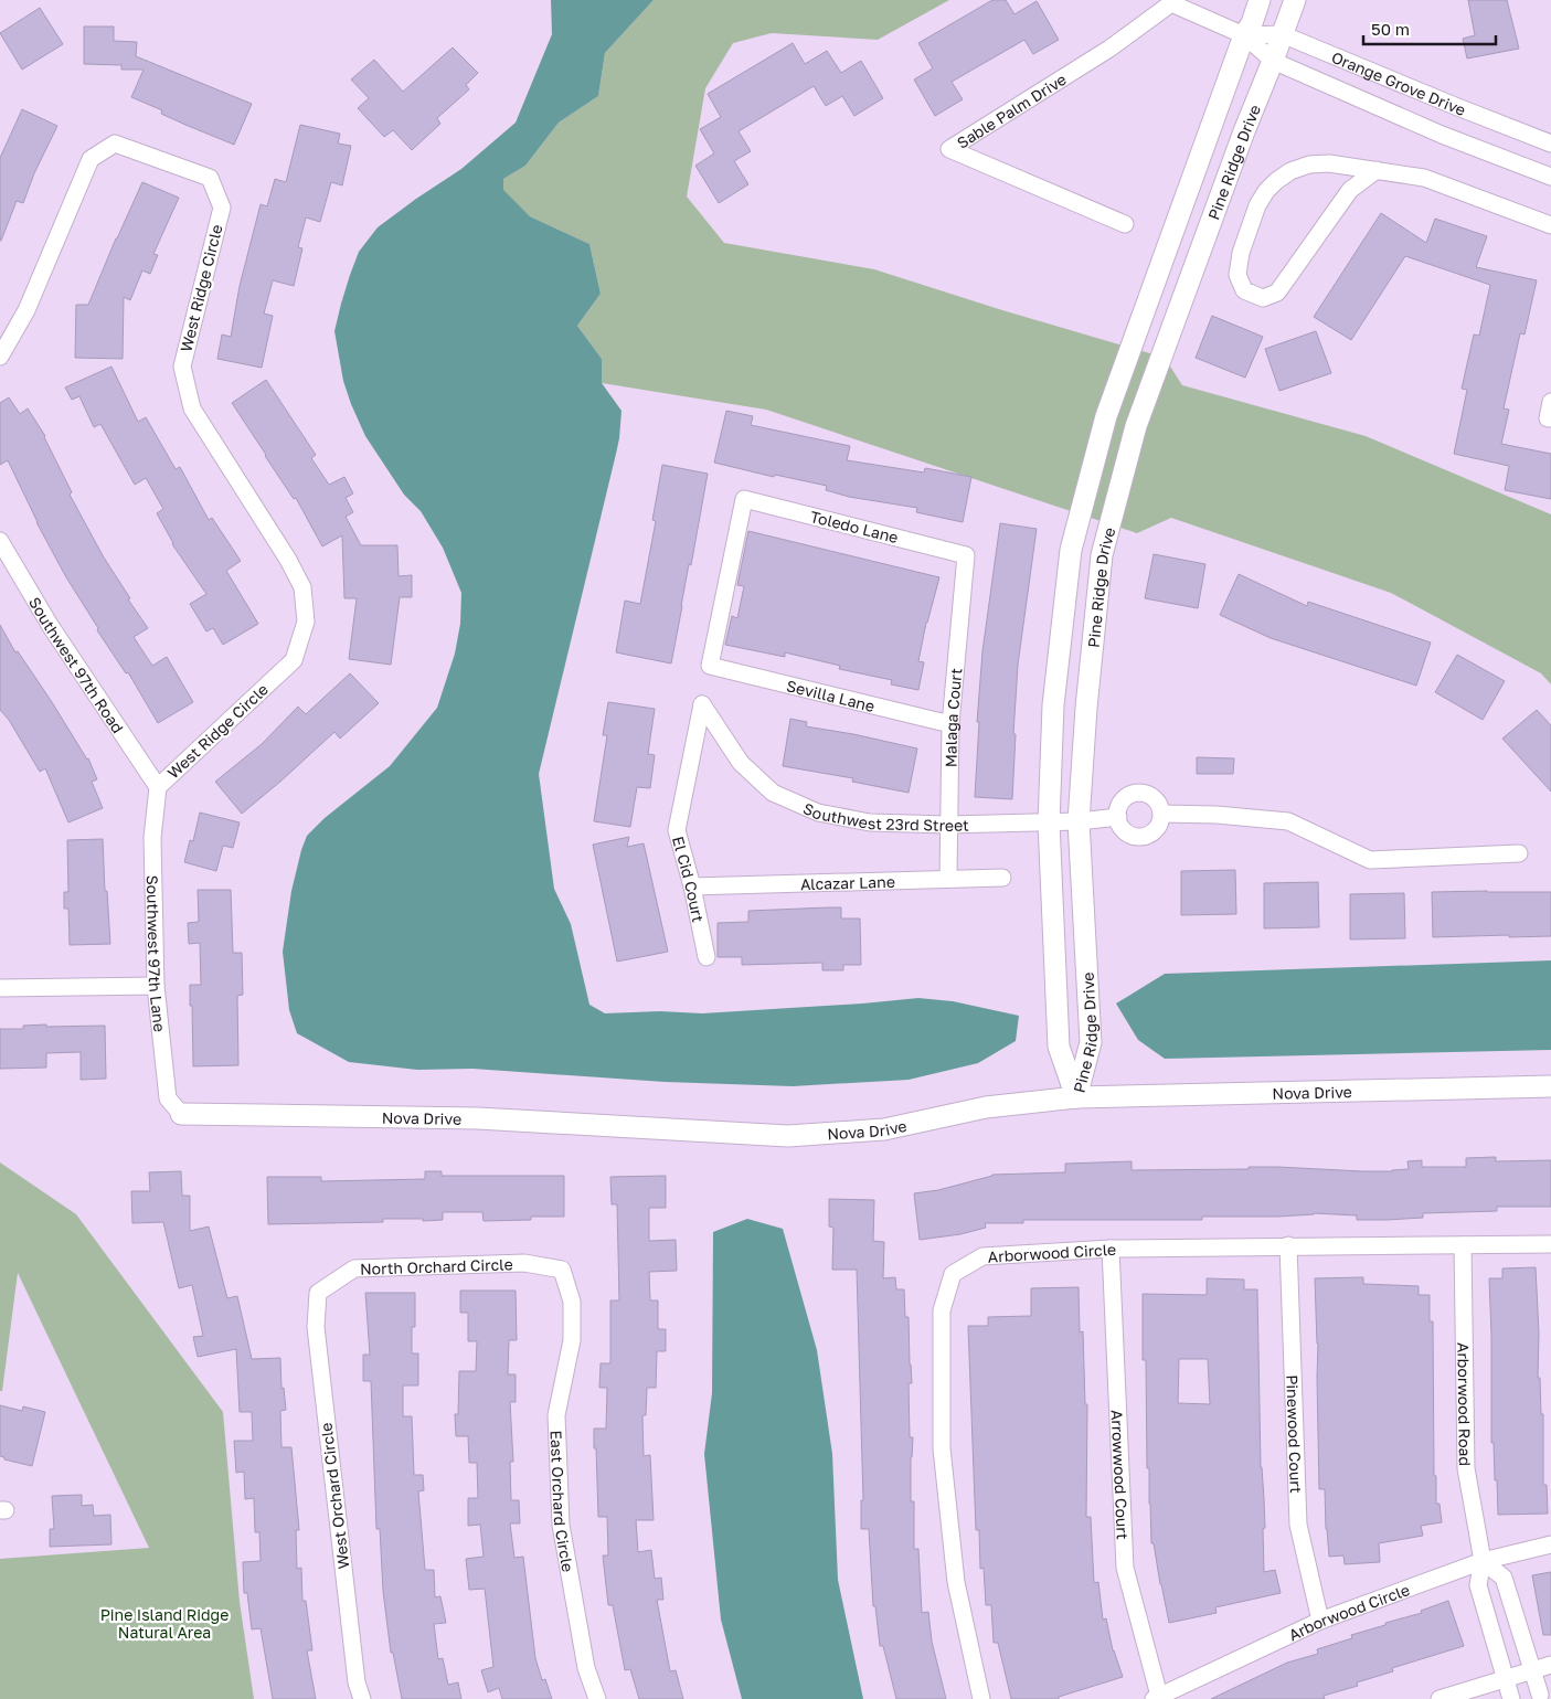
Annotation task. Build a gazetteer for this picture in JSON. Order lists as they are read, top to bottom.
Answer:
{
  "streets": {
    "street": [
      "Orange Grove Drive",
      "Sable Palm Drive",
      "Pine Ridge Drive",
      "West Ridge Circle",
      "Toledo Lane",
      "Southwest 97th Road",
      "Sevilla Lane",
      "Malaga Court",
      "Southwest 23rd Street",
      "El Cid Court",
      "Alcazar Lane",
      "Southwest 97th Lane",
      "Nova Drive",
      "Arborwood Circle",
      "North Orchard Circle",
      "Arborwood Road",
      "Pinewood Court",
      "Arrowwood Court",
      "West Orchard Circle",
      "East Orchard Circle"
    ]
  },
  "crossings": [
    ["Orange Grove Drive", "Pine Ridge Drive"],
    ["Pine Ridge Drive", "Southwest 23rd Street"],
    ["Pine Ridge Drive", "Nova Drive"],
    ["West Ridge Circle", "Southwest 97th Road"],
    ["West Ridge Circle", "Southwest 97th Lane"],
    ["Toledo Lane", "Sevilla Lane"],
    ["Toledo Lane", "Malaga Court"],
    ["Southwest 97th Road", "Southwest 97th Lane"],
    ["Sevilla Lane", "Malaga Court"],
    ["Malaga Court", "Southwest 23rd Street"],
    ["Malaga Court", "Alcazar Lane"],
    ["Southwest 23rd Street", "El Cid Court"],
    ["El Cid Court", "Alcazar Lane"],
    ["Southwest 97th Lane", "Nova Drive"],
    ["Arborwood Circle", "Arborwood Road"],
    ["Arborwood Circle", "Pinewood Court"],
    ["Arborwood Circle", "Arrowwood Court"],
    ["North Orchard Circle", "West Orchard Circle"],
    ["North Orchard Circle", "East Orchard Circle"]
  ],
  "parks": ["Pine Island Ridge Natural Area"],
  "scale_bar": "50 m"
}
